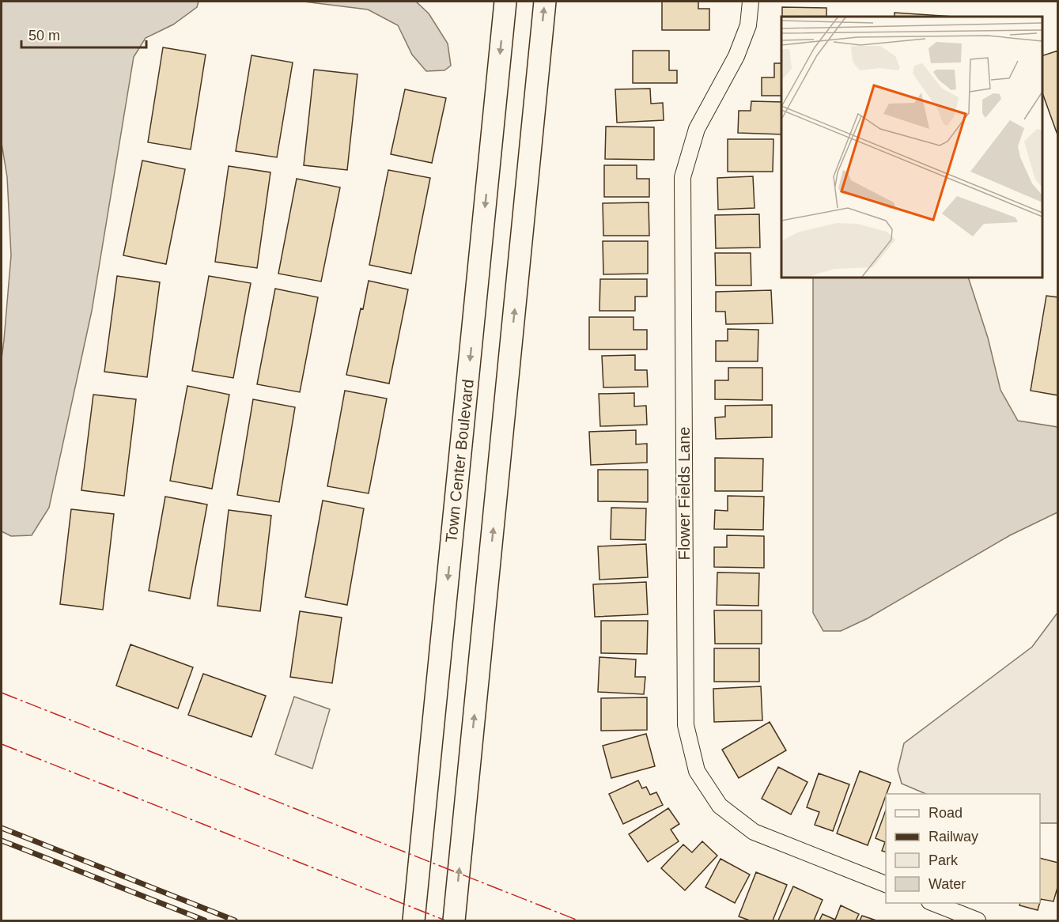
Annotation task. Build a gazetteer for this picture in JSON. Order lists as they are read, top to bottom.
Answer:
{
  "streets": {
    "main road": ["Town Center Boulevard"],
    "street": ["Flower Fields Lane"]
  },
  "legend": [
    "Road",
    "Railway",
    "Park",
    "Water"
  ],
  "scale_bar": "50 m"
}
